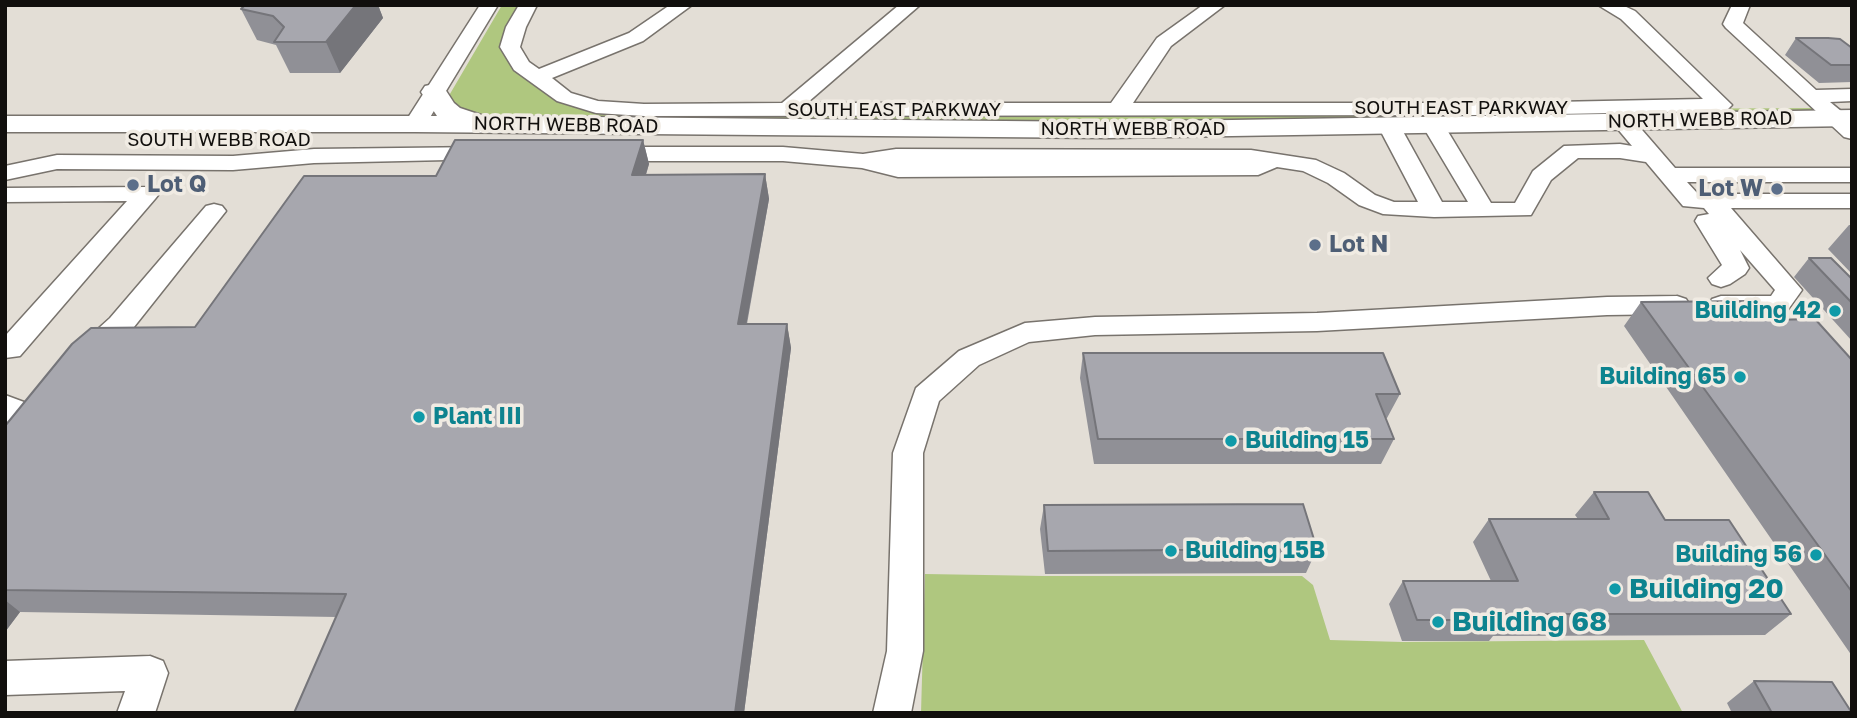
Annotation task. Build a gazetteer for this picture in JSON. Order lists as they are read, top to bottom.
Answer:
{
  "streets": {
    "main road": ["NORTH WEBB ROAD", "SOUTH WEBB ROAD"],
    "street": ["SOUTH EAST PARKWAY"]
  },
  "crossings": [
    ["NORTH WEBB ROAD", "SOUTH WEBB ROAD"]
  ],
  "places": [
    "Lot Q",
    "Lot W",
    "Lot N",
    "Building 42",
    "Building 65",
    "Plant III",
    "Building 15",
    "Building 15B",
    "Building 56",
    "Building 20",
    "Building 68"
  ]
}
